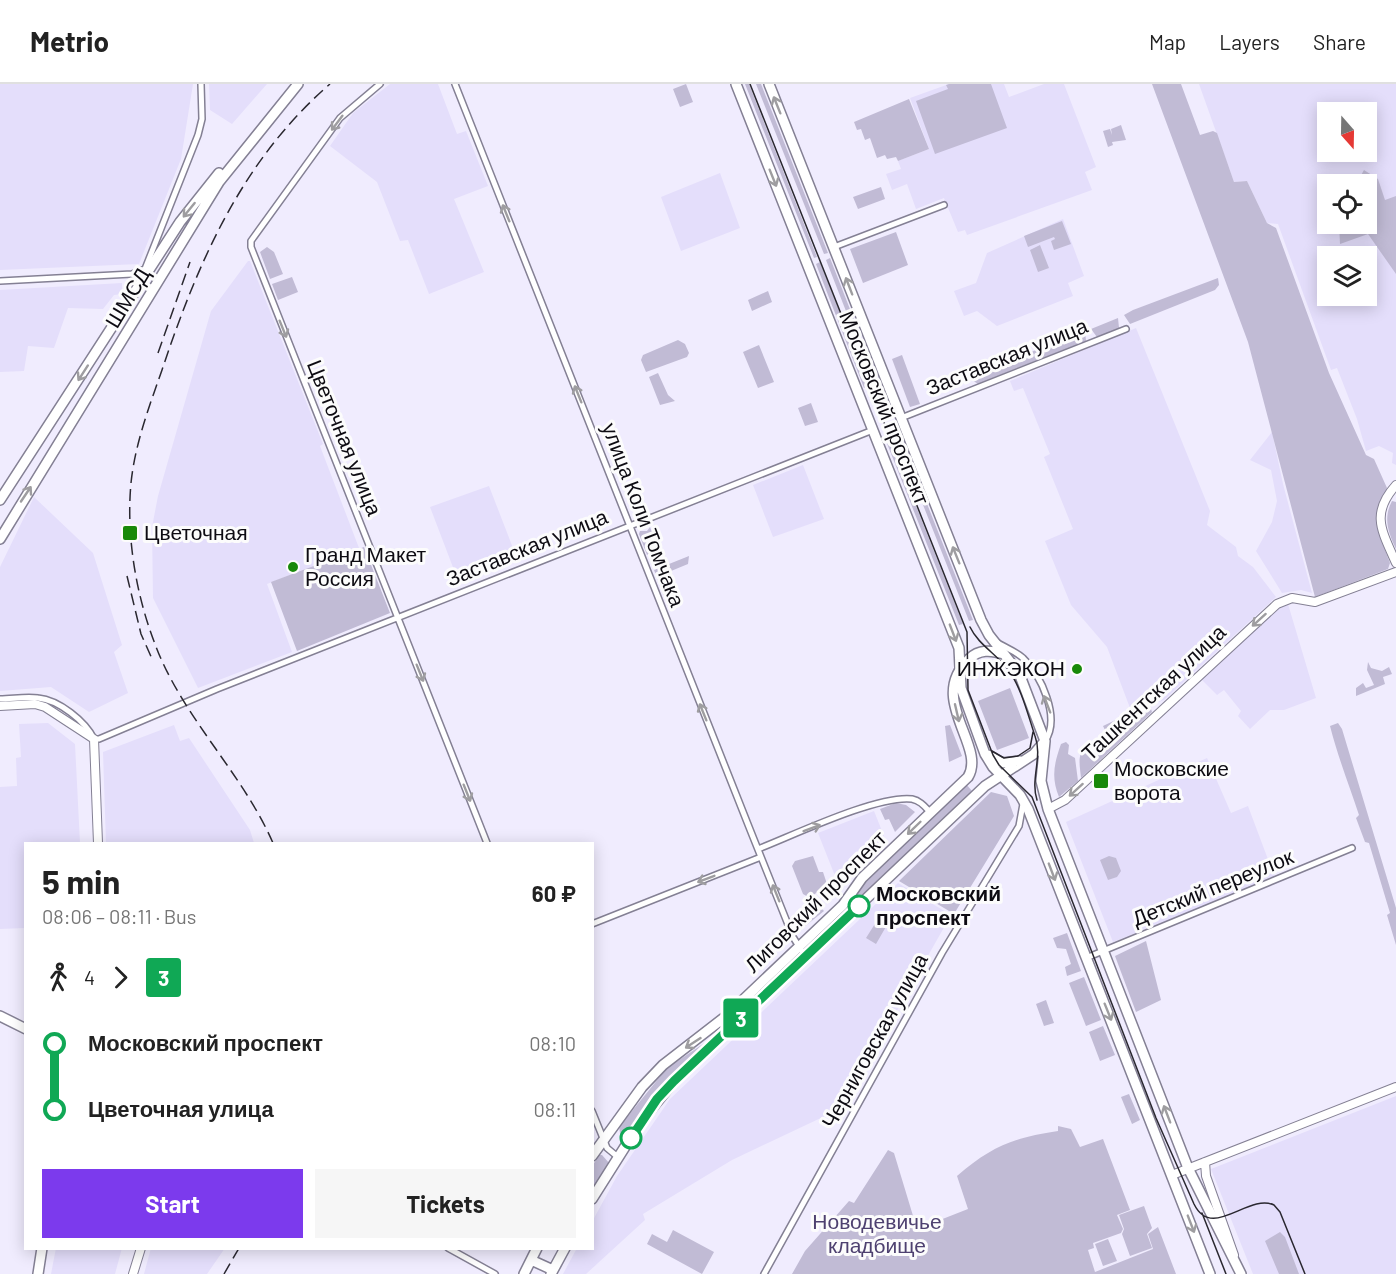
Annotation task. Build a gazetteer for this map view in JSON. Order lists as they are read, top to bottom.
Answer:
{
  "streets": {
    "main road": ["ШМСД", "Московский проспект", "Лиговский проспект"],
    "street": [
      "Заставская улица",
      "Цветочная улица",
      "улица Коли Томчака",
      "Ташкентская улица",
      "Детский переулок",
      "Черниговская улица"
    ]
  },
  "crossings": [
    ["Заставская улица", "Московский проспект"],
    ["Заставская улица", "Цветочная улица"],
    ["Заставская улица", "улица Коли Томчака"],
    ["Московский проспект", "Ташкентская улица"],
    ["Московский проспект", "Детский переулок"],
    ["Московский проспект", "Лиговский проспект"],
    ["Московский проспект", "Черниговская улица"],
    ["улица Коли Томчака", "Лиговский проспект"]
  ],
  "one_way": ["Цветочная улица", "улица Коли Томчака", "Ташкентская улица"],
  "parks": ["Новодевичье кладбище"],
  "places": {
    "transit": ["Цветочная", "Московские ворота"],
    "other": ["Гранд Макет Россия", "ИНЖЭКОН", "Московский проспект"]
  },
  "lines": ["bus line 3"],
  "north": "bottom",
  "page": {
    "header": "Metrio",
    "nav": ["Map", "Layers", "Share"],
    "on_map": "3",
    "heading": ["5 min", "08:06 – 08:11 · Bus", "60 ₽"],
    "legs": ["4", "3"],
    "list": [
      {
        "name": "Московский проспект",
        "value": "08:10"
      },
      {
        "name": "Цветочная улица",
        "value": "08:11"
      }
    ],
    "buttons": ["Start", "Tickets"]
  }
}
